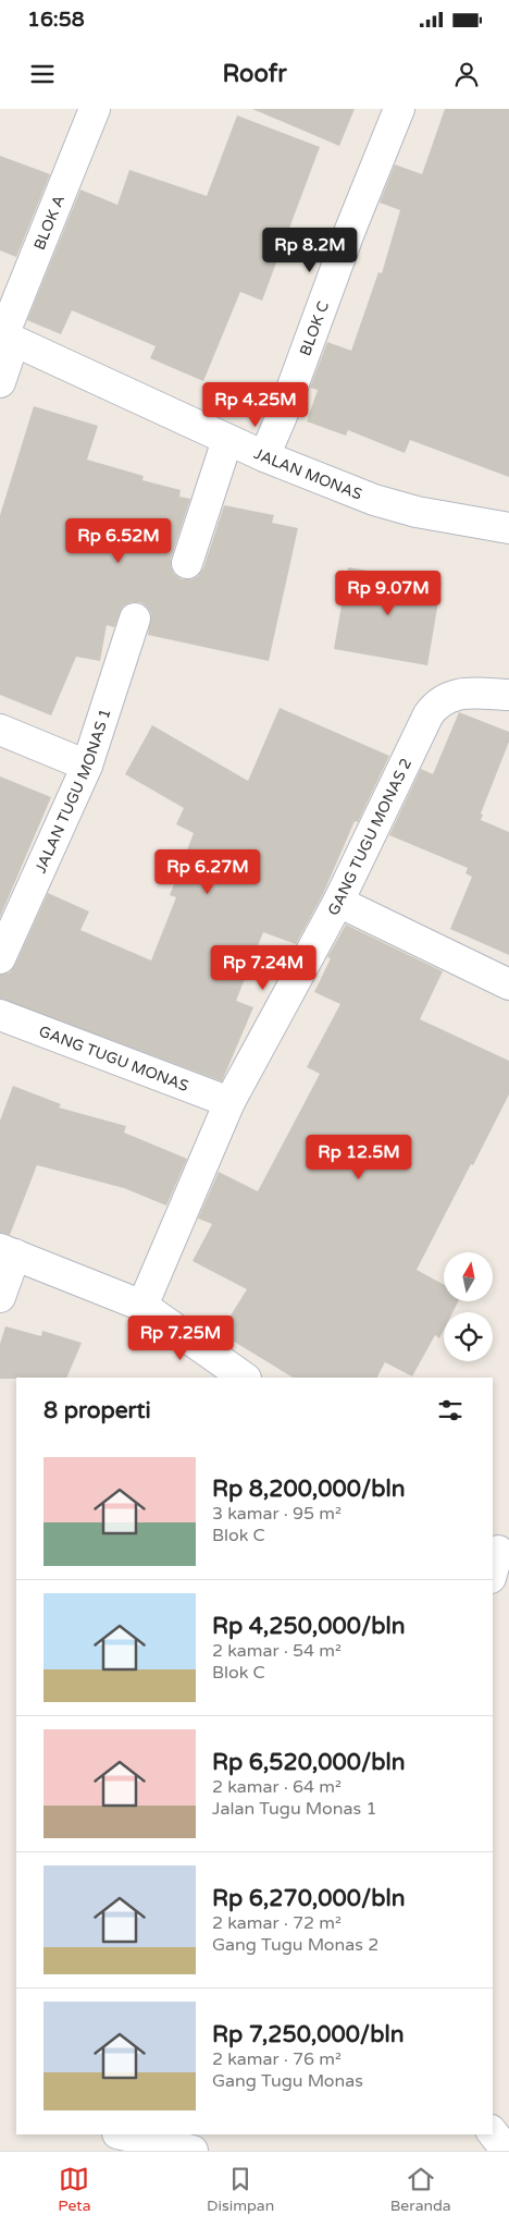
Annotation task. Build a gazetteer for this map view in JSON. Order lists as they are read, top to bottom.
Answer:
{
  "streets": {
    "street": [
      "BLOK A",
      "BLOK C",
      "JALAN MONAS",
      "JALAN TUGU MONAS 1",
      "GANG TUGU MONAS 2",
      "GANG TUGU MONAS"
    ]
  },
  "crossings": [
    ["BLOK A", "JALAN MONAS"],
    ["BLOK C", "JALAN MONAS"],
    ["GANG TUGU MONAS 2", "GANG TUGU MONAS"]
  ],
  "north": "top",
  "page": {
    "status": "16:58",
    "header": "Roofr",
    "price": [
      "Rp 8.2M",
      "Rp 4.25M",
      "Rp 6.52M",
      "Rp 9.07M",
      "Rp 6.27M",
      "Rp 7.24M",
      "Rp 12.5M",
      "Rp 7.25M"
    ],
    "heading": "8 properti",
    "list": [
      {
        "name": "Rp 8,200,000/bln",
        "note": "3 kamar · 95 m² · Blok C"
      },
      {
        "name": "Rp 4,250,000/bln",
        "note": "2 kamar · 54 m² · Blok C"
      },
      {
        "name": "Rp 6,520,000/bln",
        "note": "2 kamar · 64 m² · Jalan Tugu Monas 1"
      },
      {
        "name": "Rp 6,270,000/bln",
        "note": "2 kamar · 72 m² · Gang Tugu Monas 2"
      },
      {
        "name": "Rp 7,250,000/bln",
        "note": "2 kamar · 76 m² · Gang Tugu Monas"
      }
    ],
    "tabs": ["Peta", "Disimpan", "Beranda"]
  }
}
